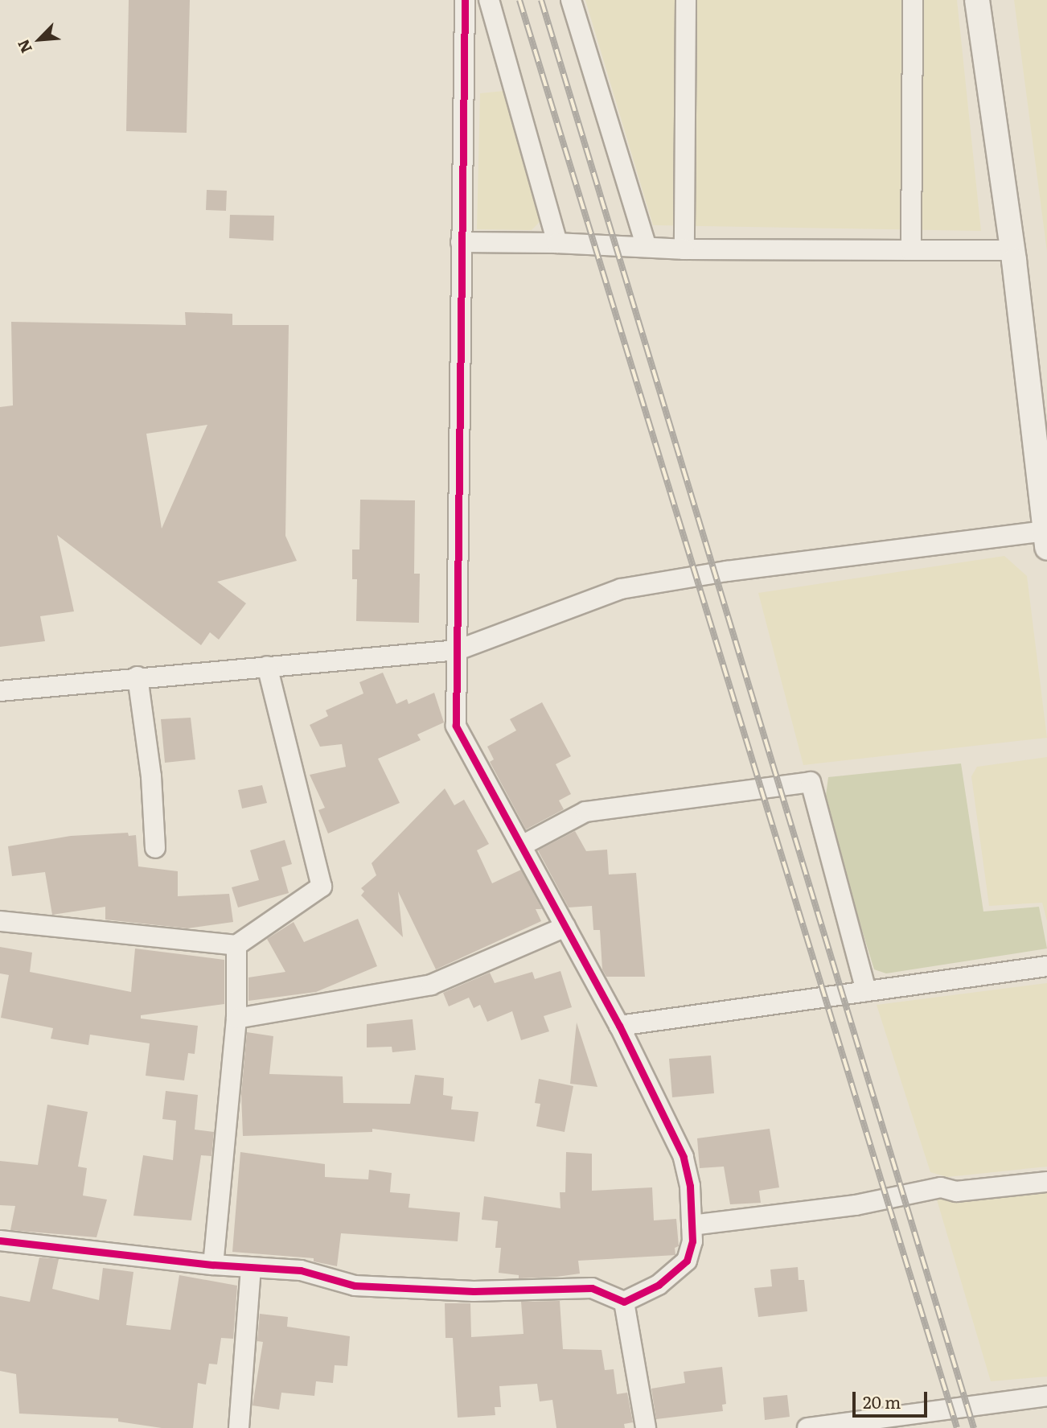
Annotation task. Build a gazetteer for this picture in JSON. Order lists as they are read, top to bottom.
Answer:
{
  "scale_bar": "20 m",
  "north": "bottom left"
}
